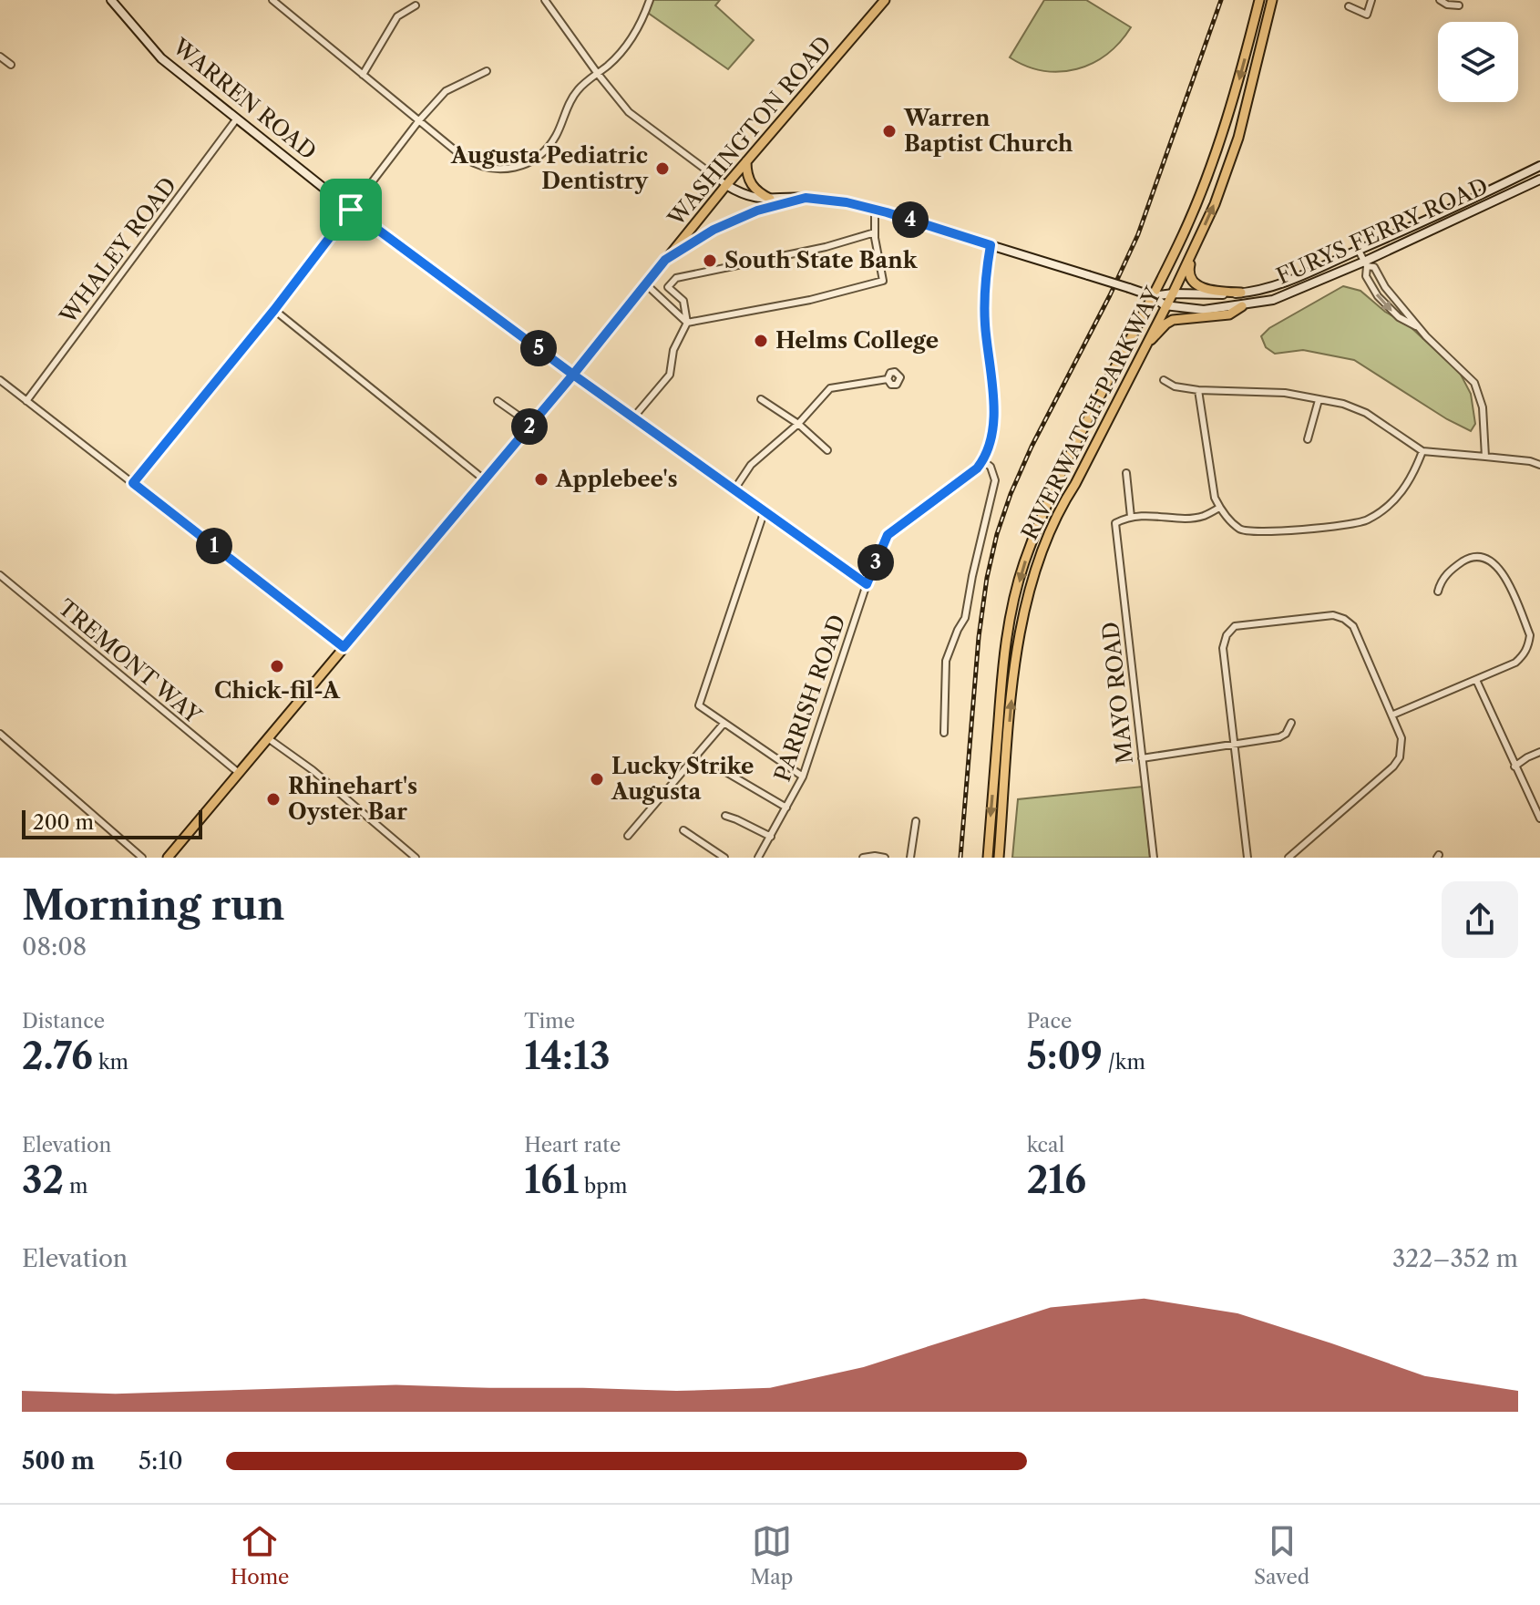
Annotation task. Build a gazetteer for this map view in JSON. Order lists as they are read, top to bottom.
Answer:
{
  "streets": {
    "main road": [
      "WARREN ROAD",
      "WASHINGTON ROAD",
      "FURYS FERRY ROAD",
      "RIVERWATCH PARKWAY"
    ],
    "street": [
      "WHALEY ROAD",
      "TREMONT WAY",
      "MAYO ROAD",
      "PARRISH ROAD"
    ]
  },
  "crossings": [
    ["WARREN ROAD", "WASHINGTON ROAD"],
    ["WARREN ROAD", "WHALEY ROAD"],
    ["WASHINGTON ROAD", "FURYS FERRY ROAD"],
    ["WASHINGTON ROAD", "TREMONT WAY"],
    ["FURYS FERRY ROAD", "RIVERWATCH PARKWAY"]
  ],
  "places": [
    "Warren Baptist Church",
    "Augusta Pediatric Dentistry",
    "South State Bank",
    "Helms College",
    "Applebee's",
    "Chick-fil-A",
    "Lucky Strike Augusta",
    "Rhinehart's Oyster Bar"
  ],
  "scale_bar": "200 m",
  "page": {
    "pins": [
      "4",
      "5",
      "2",
      "1",
      "3"
    ],
    "scale": "200 m",
    "heading": ["Morning run", "08:08"],
    "stats": [
      ["Distance", "2.76 km"],
      ["Time", "14:13"],
      ["Pace", "5:09 /km"],
      ["Elevation", "32 m"],
      ["Heart rate", "161 bpm"],
      ["kcal", "216"]
    ],
    "chart": ["Elevation", "322–352 m"],
    "list": [
      {
        "name": "500 m",
        "note": "5:10"
      }
    ],
    "tabs": ["Home", "Map", "Saved"]
  }
}
